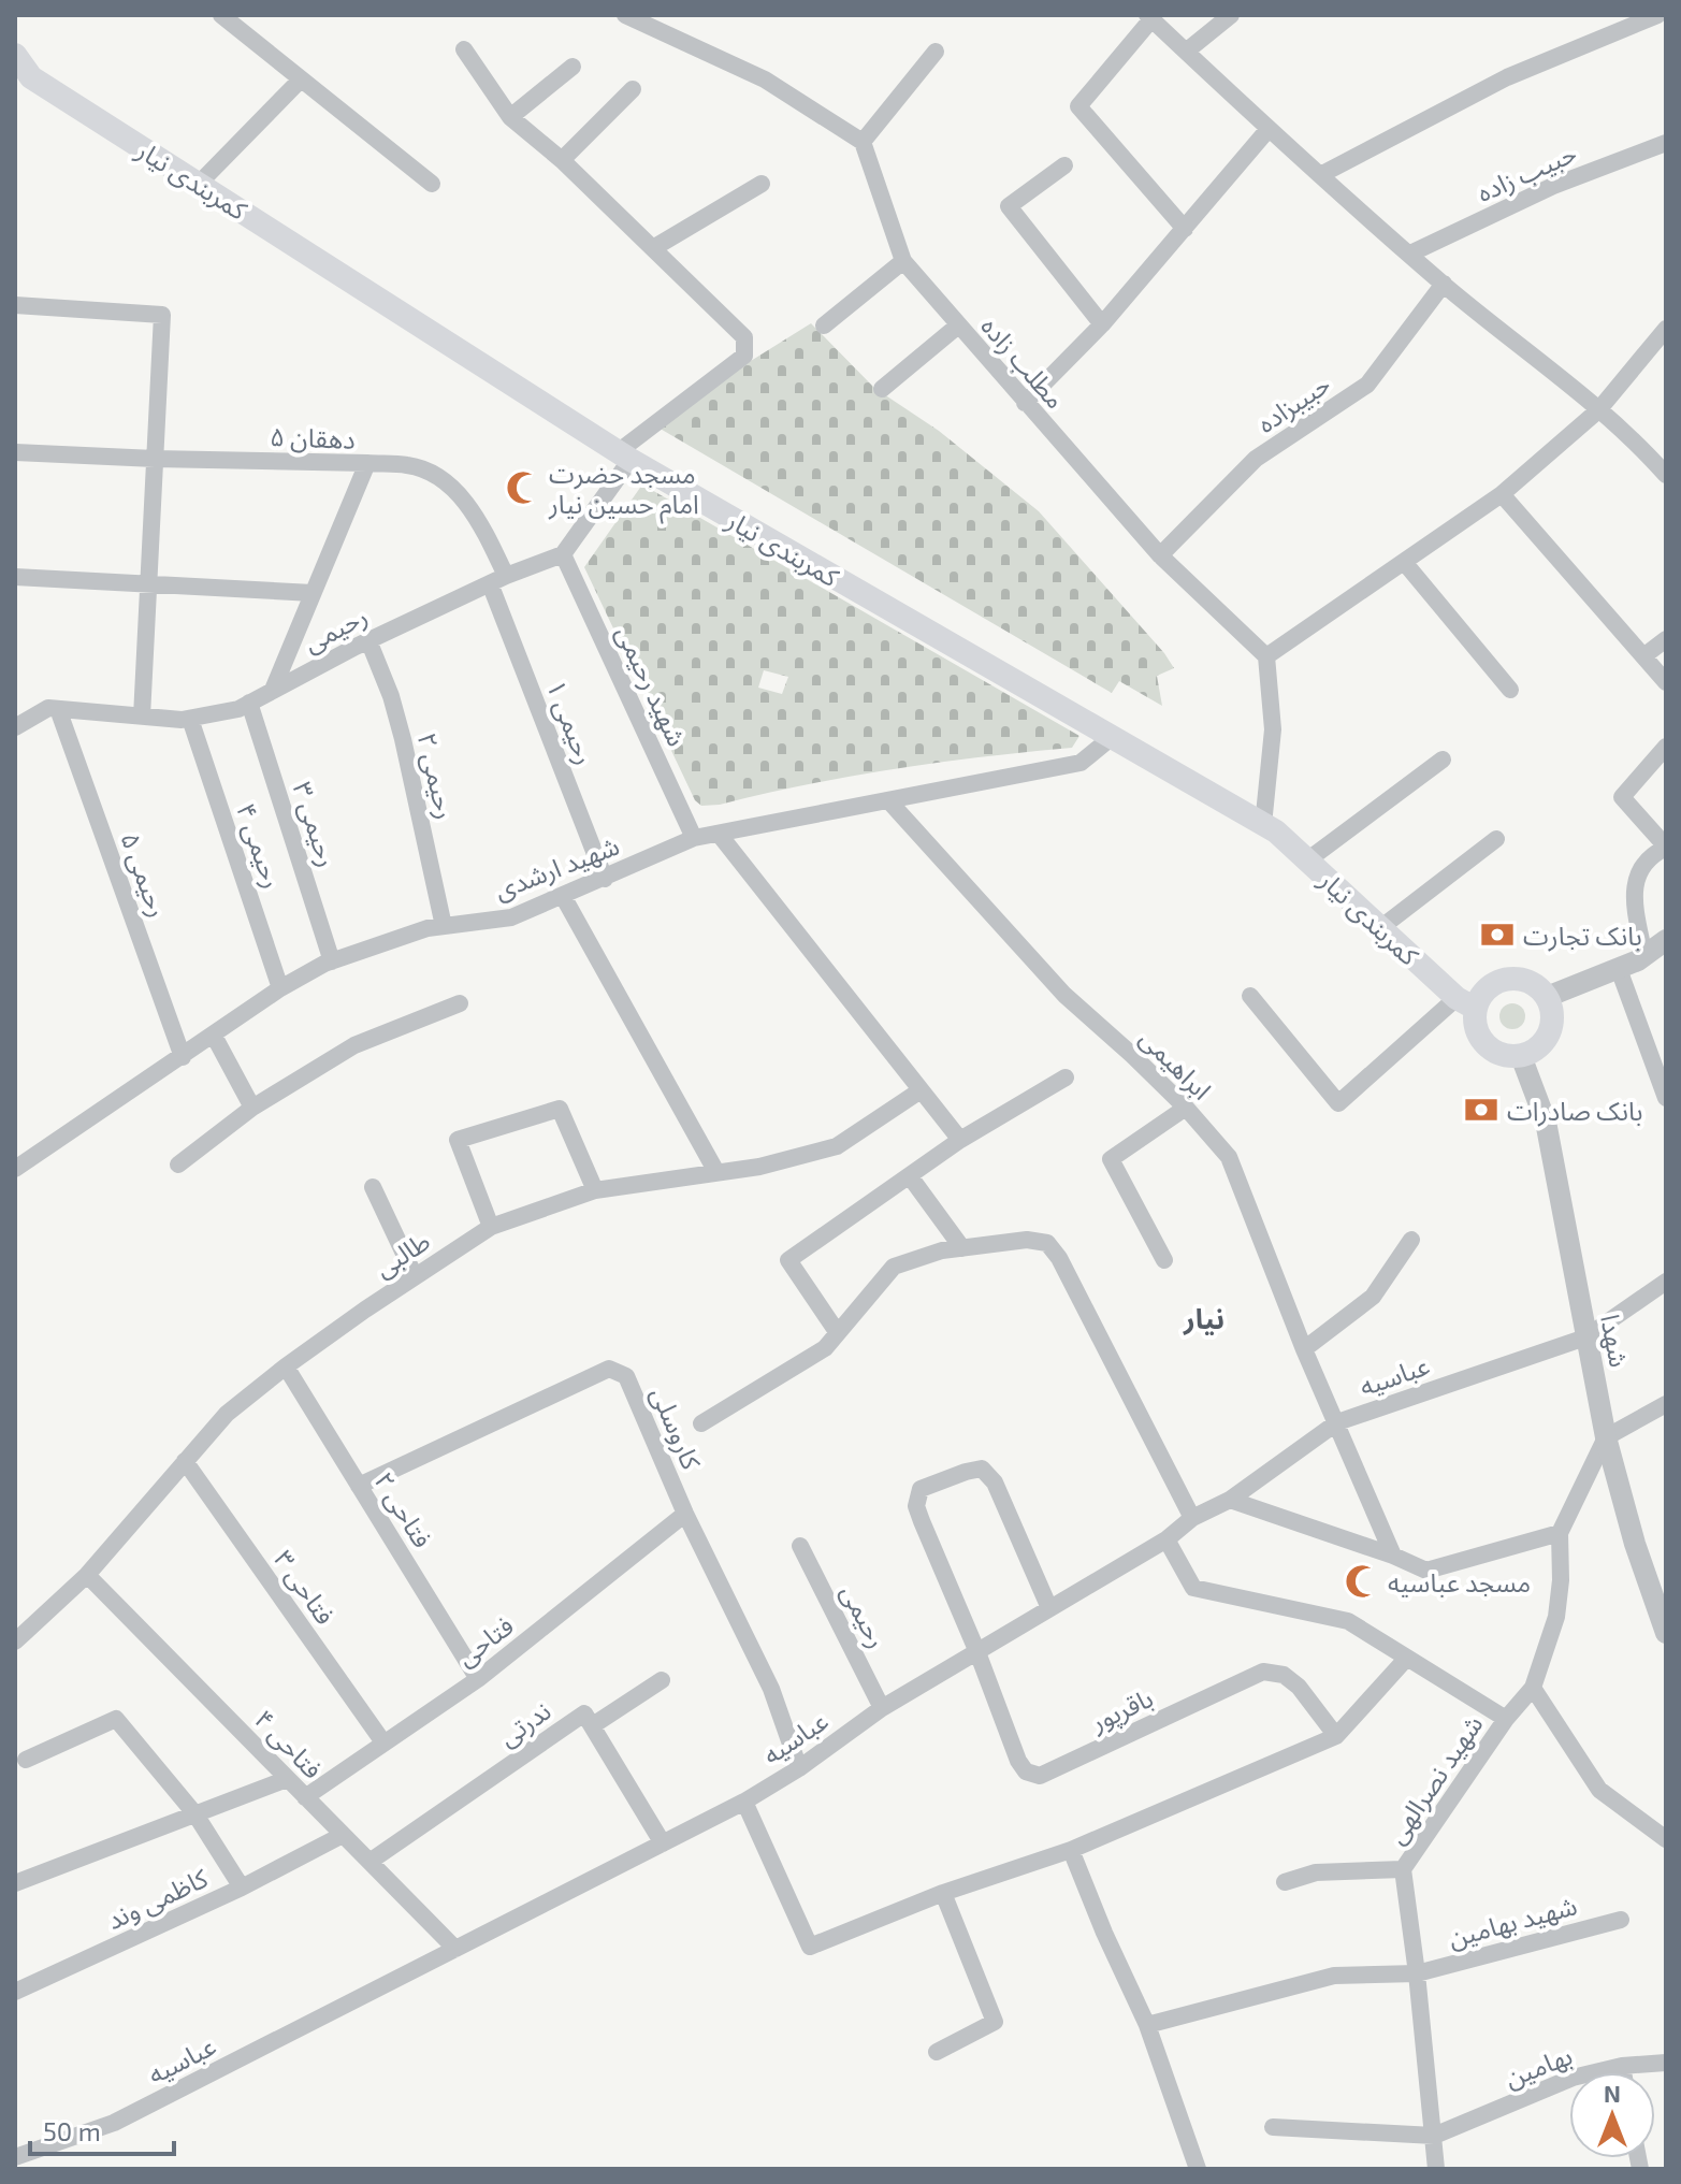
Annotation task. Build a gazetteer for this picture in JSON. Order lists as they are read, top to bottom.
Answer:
{
  "streets": {
    "main road": ["کمربندی نیار"],
    "street": [
      "حبیب زاده",
      "مطلب زاده",
      "حبیبزاده",
      "دهقان ۵",
      "رحیمی",
      "شهید رحیمی",
      "رحیمی ۱",
      "رحیمی ۲",
      "رحیمی ۳",
      "رحیمی ۴",
      "شهید ارشدی",
      "رحیمی ۵",
      "ابراهیمی",
      "طالبی",
      "شهدا",
      "عباسیه",
      "کاروسلی",
      "فتاحی ۲",
      "فتاحی ۳",
      "فتاحی",
      "باقرپور",
      "ندرتی",
      "فتاحی ۴",
      "شهید نصرالهی",
      "کاظمی وند",
      "شهید بهامین",
      "بهامین"
    ]
  },
  "crossings": [
    ["کمربندی نیار", "شهید ارشدی"],
    ["کمربندی نیار", "شهدا"],
    ["مطلب زاده", "حبیبزاده"],
    ["دهقان ۵", "رحیمی"],
    ["دهقان ۵", "رحیمی ۱"],
    ["رحیمی", "شهید رحیمی"],
    ["رحیمی", "رحیمی ۱"],
    ["رحیمی", "رحیمی ۲"],
    ["رحیمی", "رحیمی ۳"],
    ["رحیمی", "رحیمی ۴"],
    ["رحیمی", "رحیمی ۵"],
    ["رحیمی", "عباسیه"],
    ["شهید رحیمی", "شهید ارشدی"],
    ["رحیمی ۱", "شهید ارشدی"],
    ["رحیمی ۲", "شهید ارشدی"],
    ["رحیمی ۳", "شهید ارشدی"],
    ["رحیمی ۴", "شهید ارشدی"],
    ["شهید ارشدی", "رحیمی ۵"],
    ["شهید ارشدی", "ابراهیمی"],
    ["ابراهیمی", "عباسیه"],
    ["طالبی", "فتاحی ۲"],
    ["طالبی", "فتاحی ۳"],
    ["طالبی", "فتاحی ۴"],
    ["شهدا", "عباسیه"],
    ["عباسیه", "کاروسلی"],
    ["عباسیه", "باقرپور"],
    ["عباسیه", "ندرتی"],
    ["عباسیه", "فتاحی ۴"],
    ["کاروسلی", "فتاحی ۲"],
    ["کاروسلی", "فتاحی"],
    ["فتاحی ۲", "فتاحی"],
    ["فتاحی ۳", "فتاحی"],
    ["فتاحی", "فتاحی ۴"],
    ["ندرتی", "فتاحی ۴"],
    ["شهید نصرالهی", "شهید بهامین"],
    ["شهید نصرالهی", "بهامین"]
  ],
  "districts": ["نیار"],
  "places": {
    "mosque": ["مسجد حضرت امام حسین نیار", "مسجد عباسیه"],
    "bank": ["بانک تجارت", "بانک صادرات"]
  },
  "scale_bar": "50 m",
  "north": "top"
}
